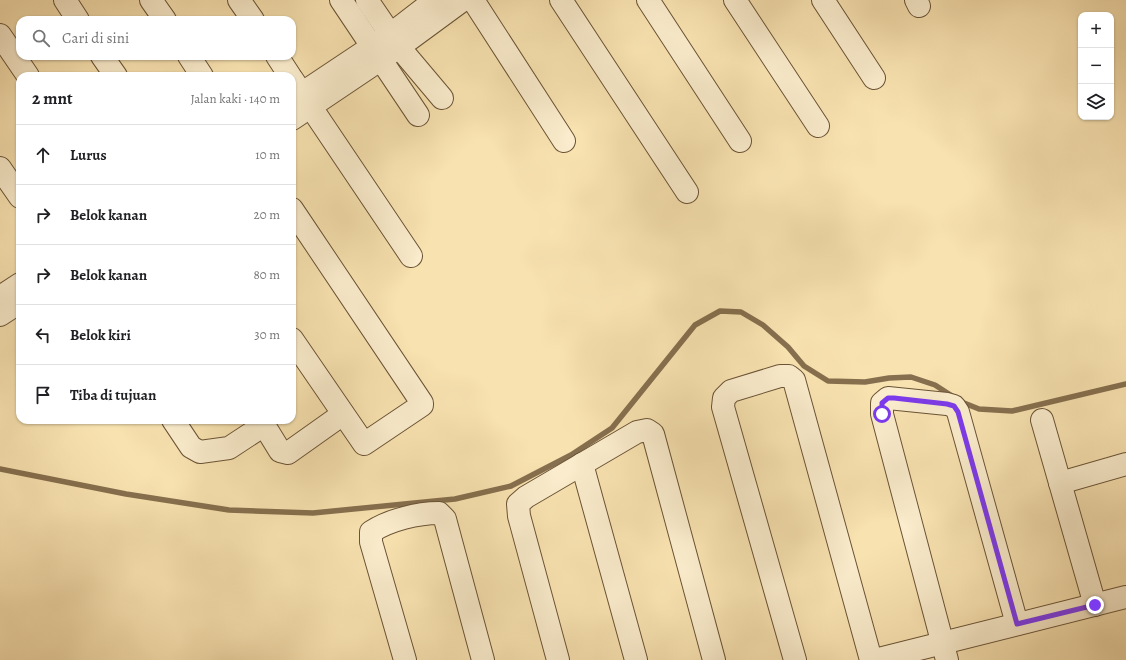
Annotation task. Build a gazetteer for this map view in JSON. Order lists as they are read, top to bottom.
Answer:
{
  "page": {
    "map_buttons": ["+", "−"],
    "search": "Cari di sini",
    "heading": ["2 mnt", "Jalan kaki · 140 m"],
    "list": [
      ["Lurus", "10 m"],
      ["Belok kanan", "20 m"],
      ["Belok kanan", "80 m"],
      ["Belok kiri", "30 m"],
      "Tiba di tujuan"
    ]
  }
}
